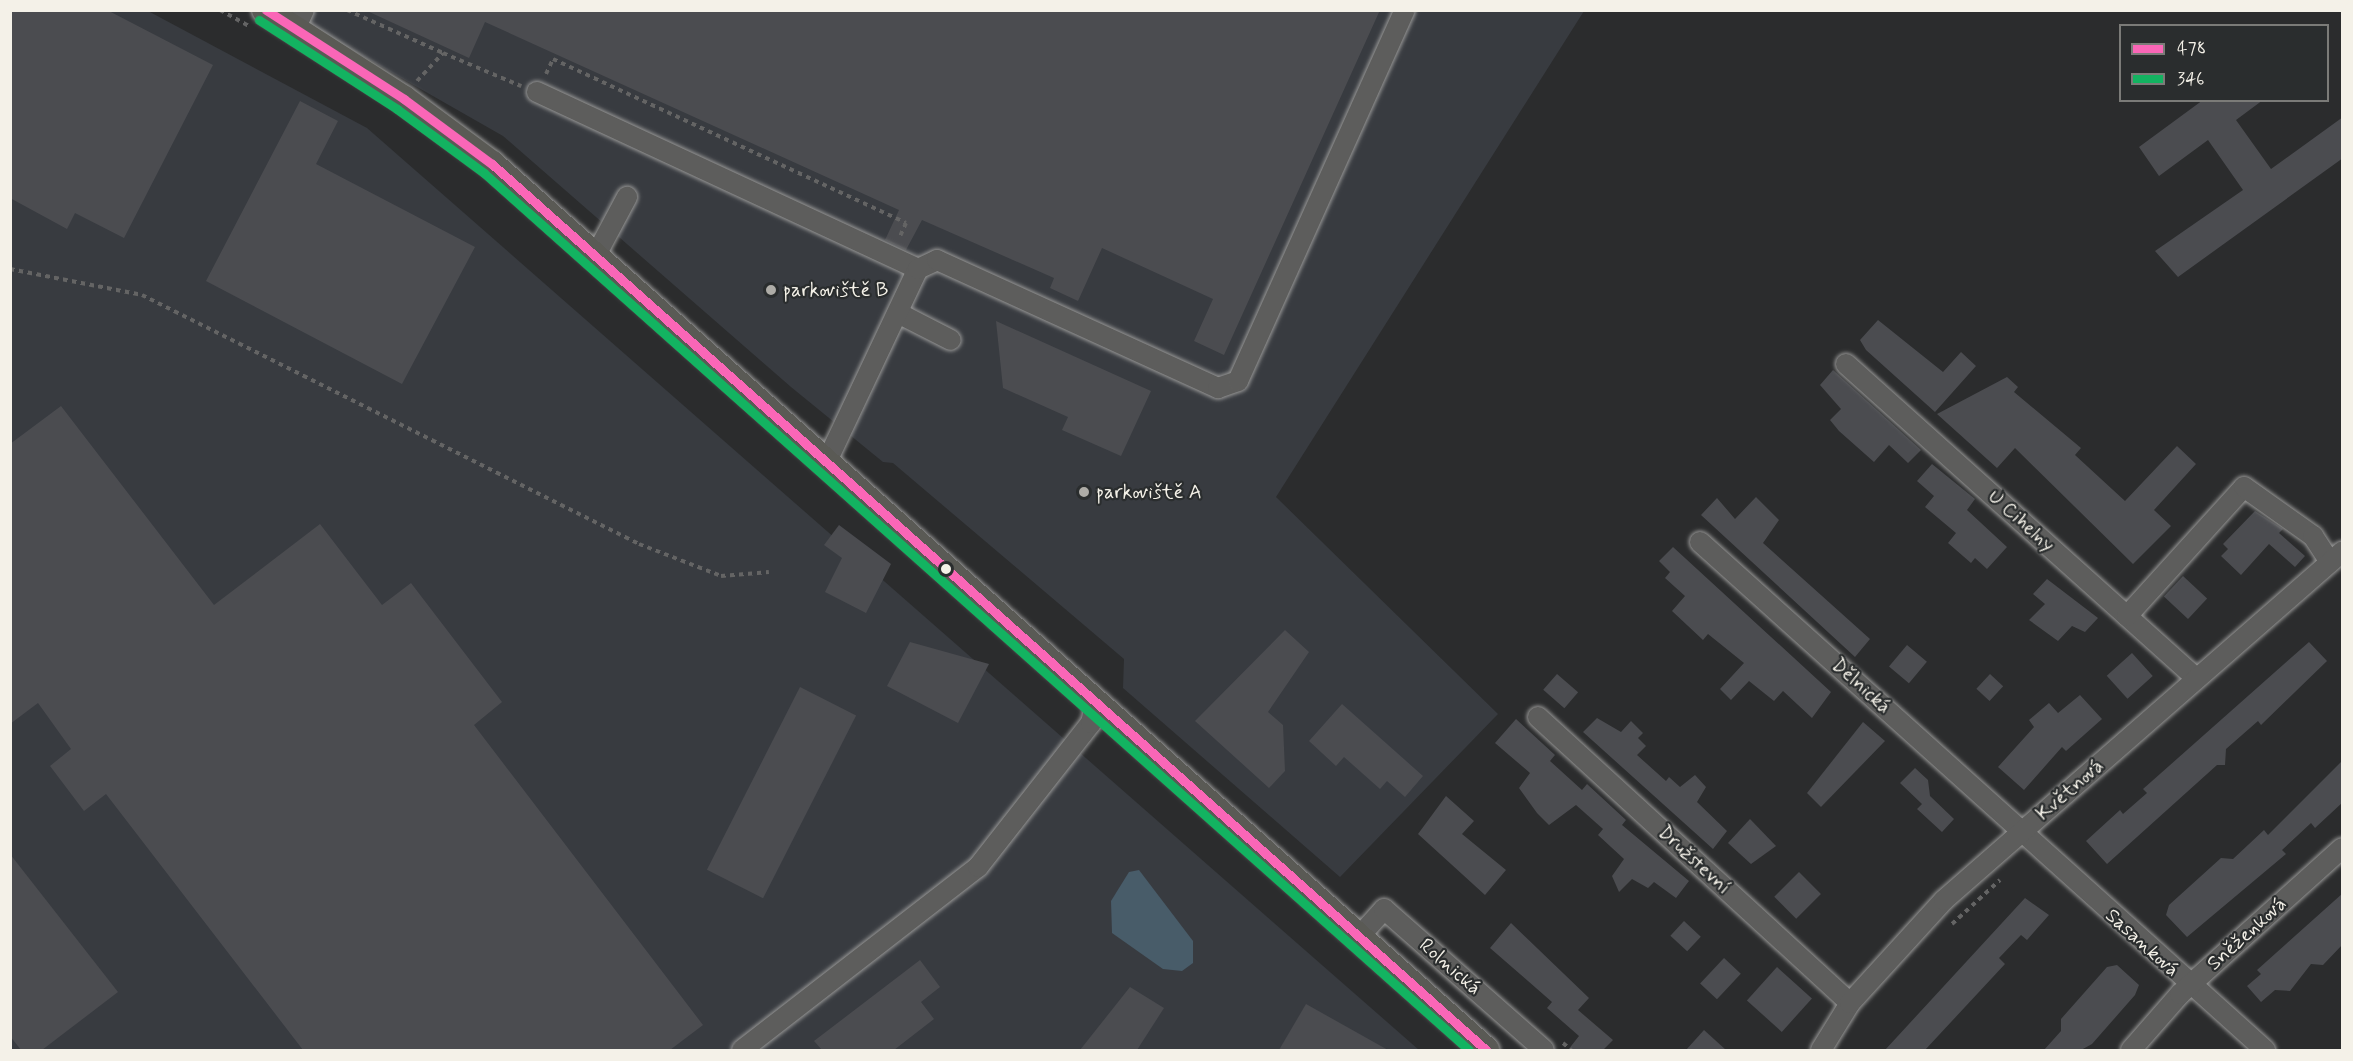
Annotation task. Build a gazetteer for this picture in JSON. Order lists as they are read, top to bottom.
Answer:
{
  "streets": {
    "street": [
      "U Cihelny",
      "Dělnická",
      "Květnová",
      "Družstevní",
      "Sněženková",
      "Sasanková",
      "Rolnická"
    ]
  },
  "crossings": [
    ["U Cihelny", "Květnová"],
    ["Dělnická", "Květnová"],
    ["Dělnická", "Sasanková"],
    ["Květnová", "Družstevní"],
    ["Květnová", "Sasanková"],
    ["Sněženková", "Sasanková"]
  ],
  "places": ["parkoviště B", "parkoviště A"],
  "lines": ["transit line 478", "transit line 346"],
  "legend": ["478", "346"]
}
